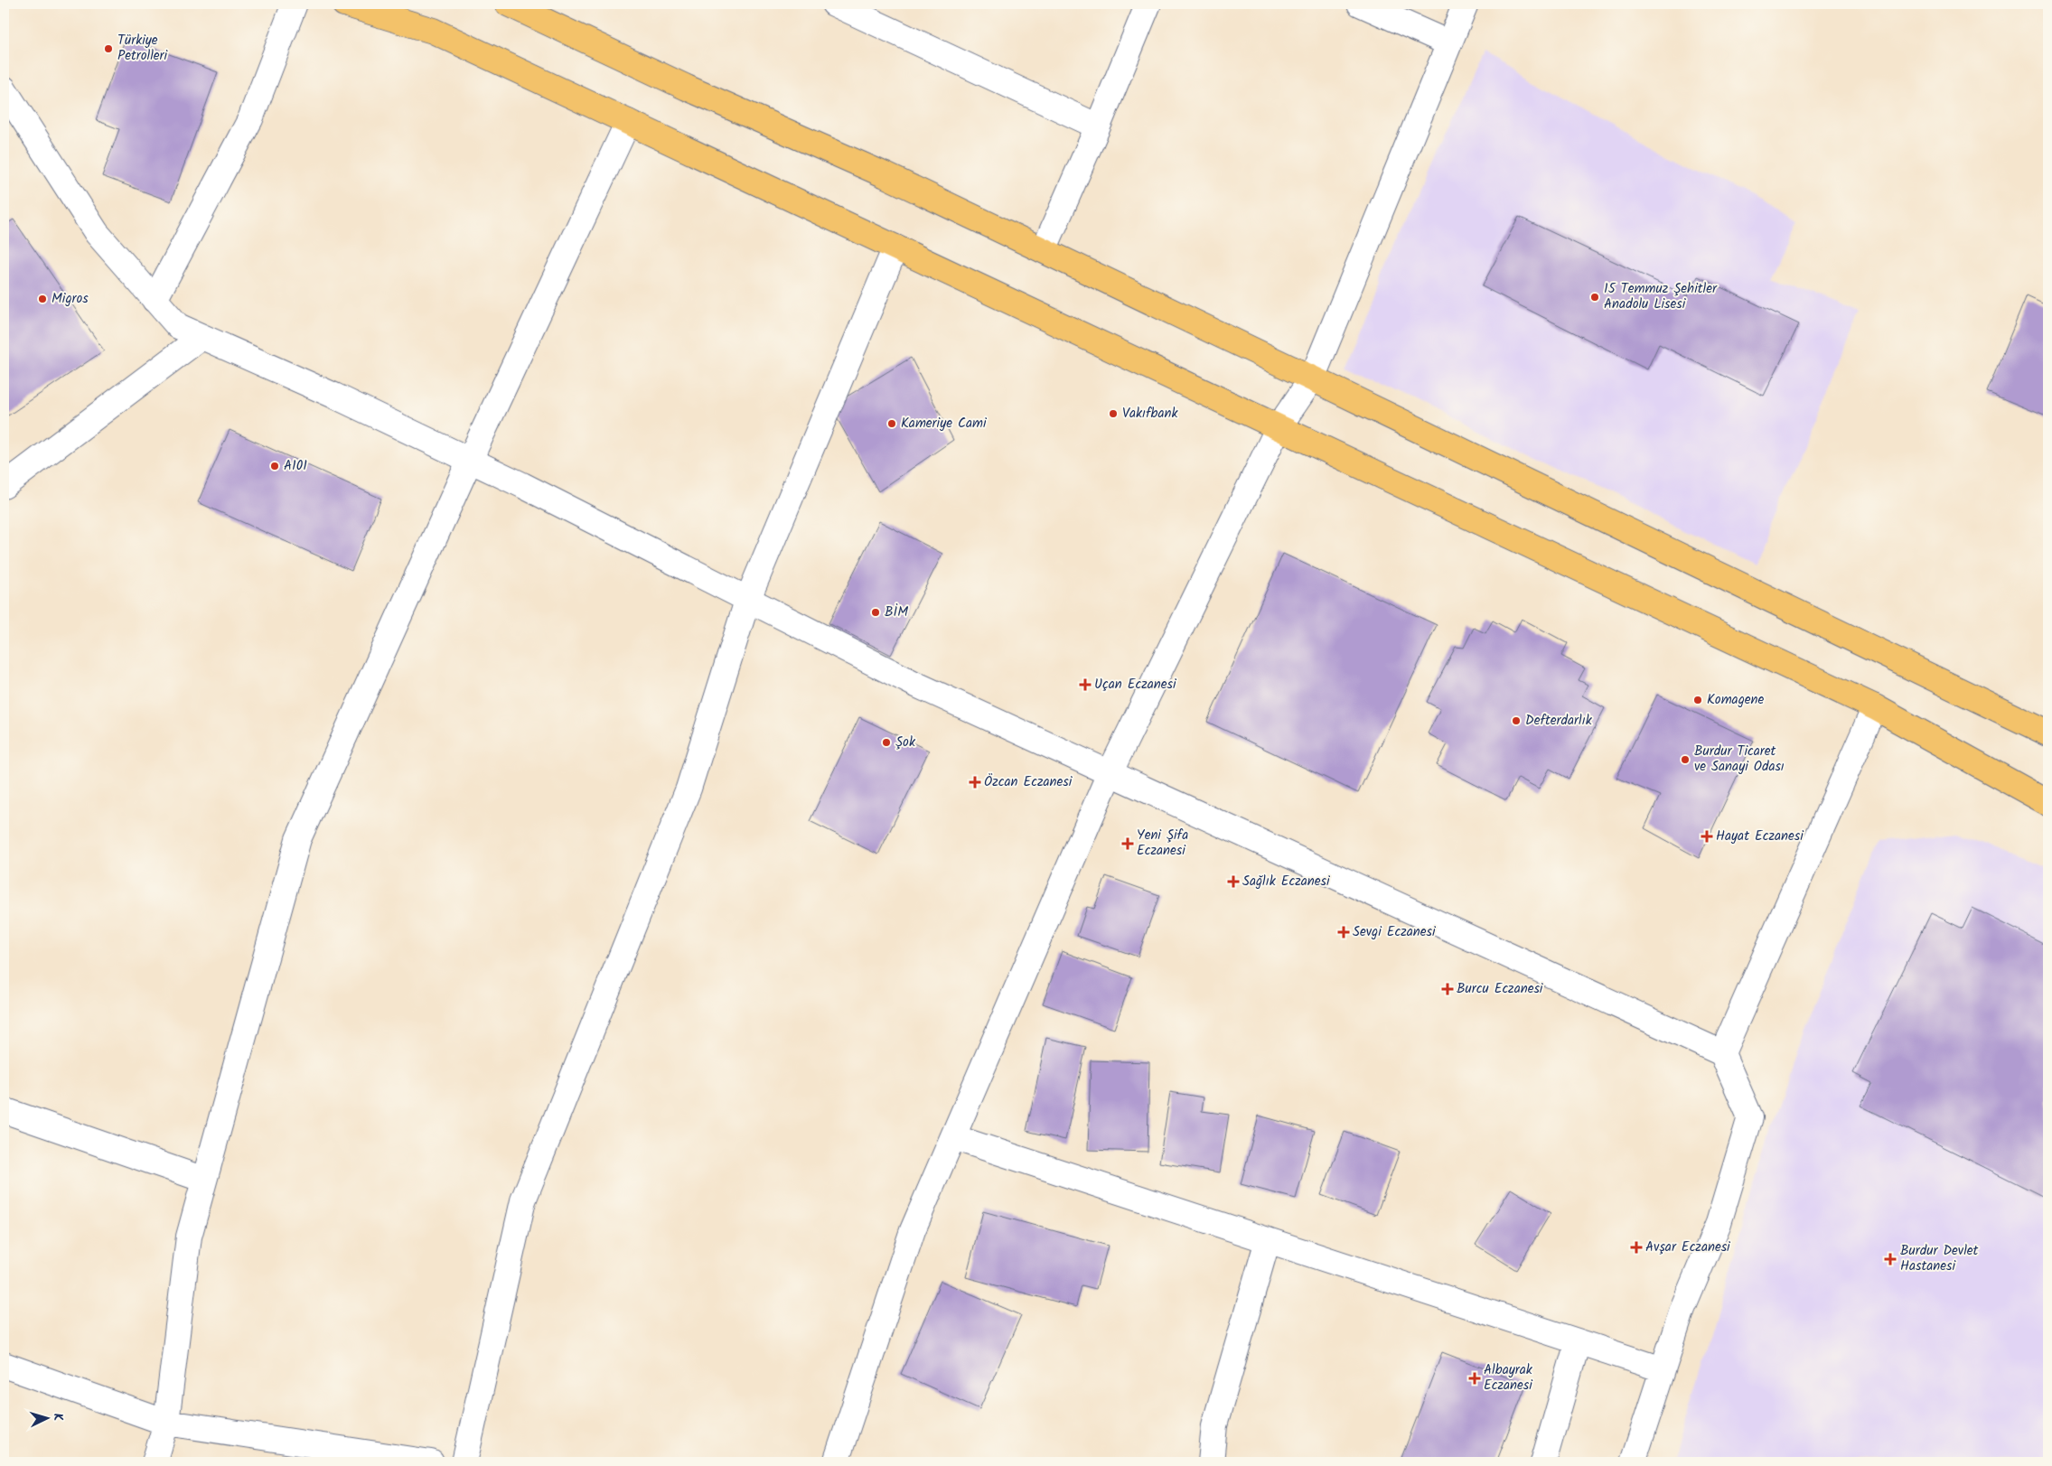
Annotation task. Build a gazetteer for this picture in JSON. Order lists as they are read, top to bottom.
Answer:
{
  "places": {
    "other": [
      "Türkiye Petrolleri",
      "15 Temmuz Şehitler Anadolu Lisesi",
      "Migros",
      "Vakıfbank",
      "Kameriye Cami",
      "A101",
      "BİM",
      "Komagene",
      "Defterdarlık",
      "Şok",
      "Burdur Ticaret ve Sanayi Odası"
    ],
    "health": [
      "Uçan Eczanesi",
      "Özcan Eczanesi",
      "Hayat Eczanesi",
      "Yeni Şifa Eczanesi",
      "Sağlık Eczanesi",
      "Sevgi Eczanesi",
      "Burcu Eczanesi",
      "Avşar Eczanesi",
      "Burdur Devlet Hastanesi",
      "Albayrak Eczanesi"
    ]
  },
  "north": "right"
}
